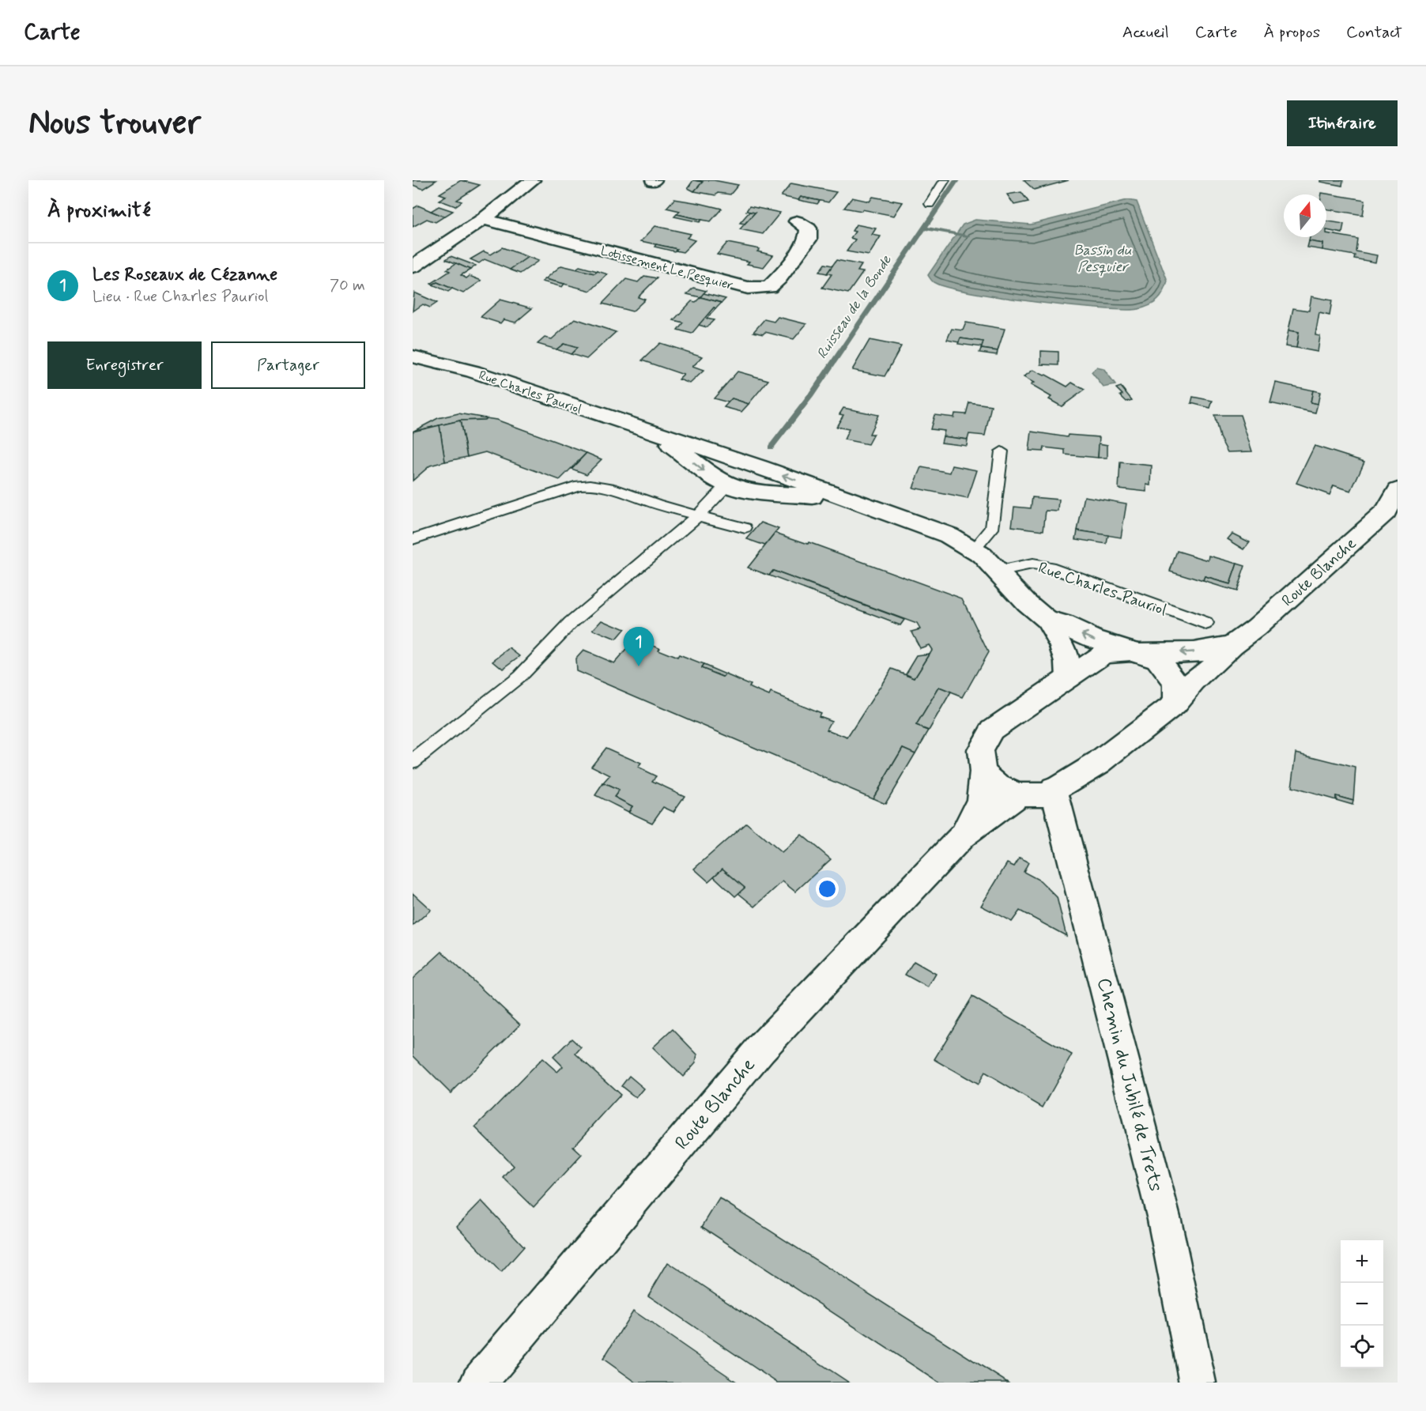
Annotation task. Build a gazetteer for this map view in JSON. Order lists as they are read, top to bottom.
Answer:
{
  "streets": {
    "street": [
      "Lotissement Le Pesquier",
      "Rue Charles Pauriol",
      "Route Blanche",
      "Chemin du Jubilé de Trets"
    ]
  },
  "crossings": [
    ["Rue Charles Pauriol", "Route Blanche"],
    ["Route Blanche", "Chemin du Jubilé de Trets"]
  ],
  "water": ["Bassin du Pesquier", "Ruisseau de la Bonde"],
  "north": "top",
  "page": {
    "header": "Carte",
    "nav": [
      "Accueil",
      "Carte",
      "À propos",
      "Contact"
    ],
    "buttons": [
      "Itinéraire",
      ["Enregistrer", "Partager"]
    ],
    "title": "Nous trouver",
    "heading": "À proximité",
    "list": [
      {
        "mark": "1",
        "name": "Les Roseaux de Cézanne",
        "note": "Lieu · Rue Charles Pauriol",
        "value": "70 m"
      }
    ],
    "pins": "1",
    "map_buttons": ["+", "−"]
  }
}
